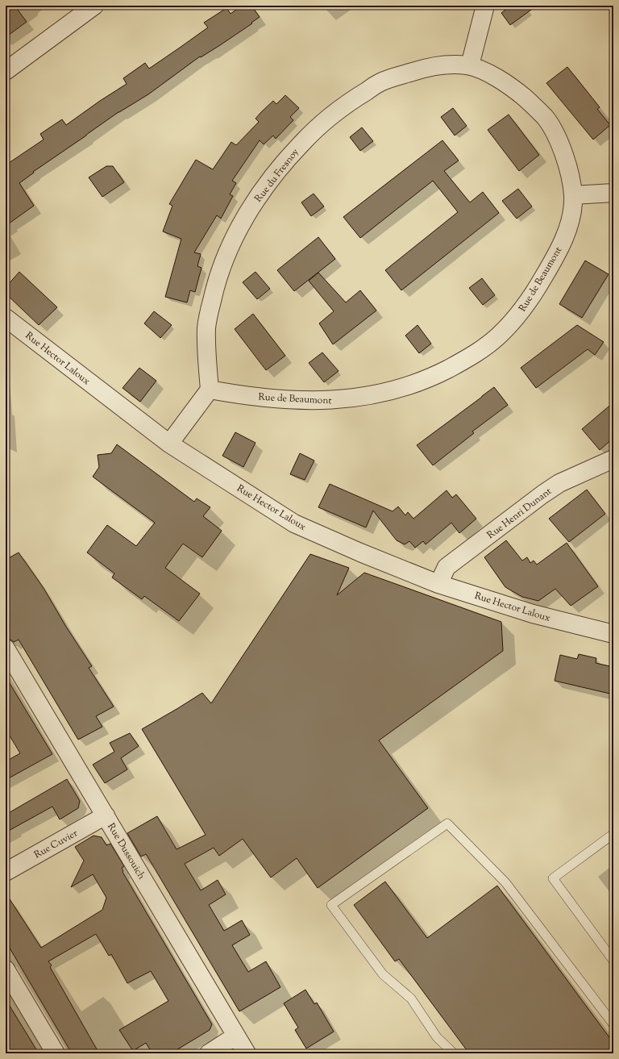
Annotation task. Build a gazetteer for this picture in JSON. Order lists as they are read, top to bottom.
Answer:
{
  "streets": {
    "street": [
      "Rue du Fresnoy",
      "Rue de Beaumont",
      "Rue Hector Laloux",
      "Rue Henri Dunant",
      "Rue Cuvier",
      "Rue Dussouich"
    ]
  },
  "crossings": [
    ["Rue du Fresnoy", "Rue de Beaumont"],
    ["Rue Hector Laloux", "Rue Henri Dunant"],
    ["Rue Cuvier", "Rue Dussouich"]
  ]
}
